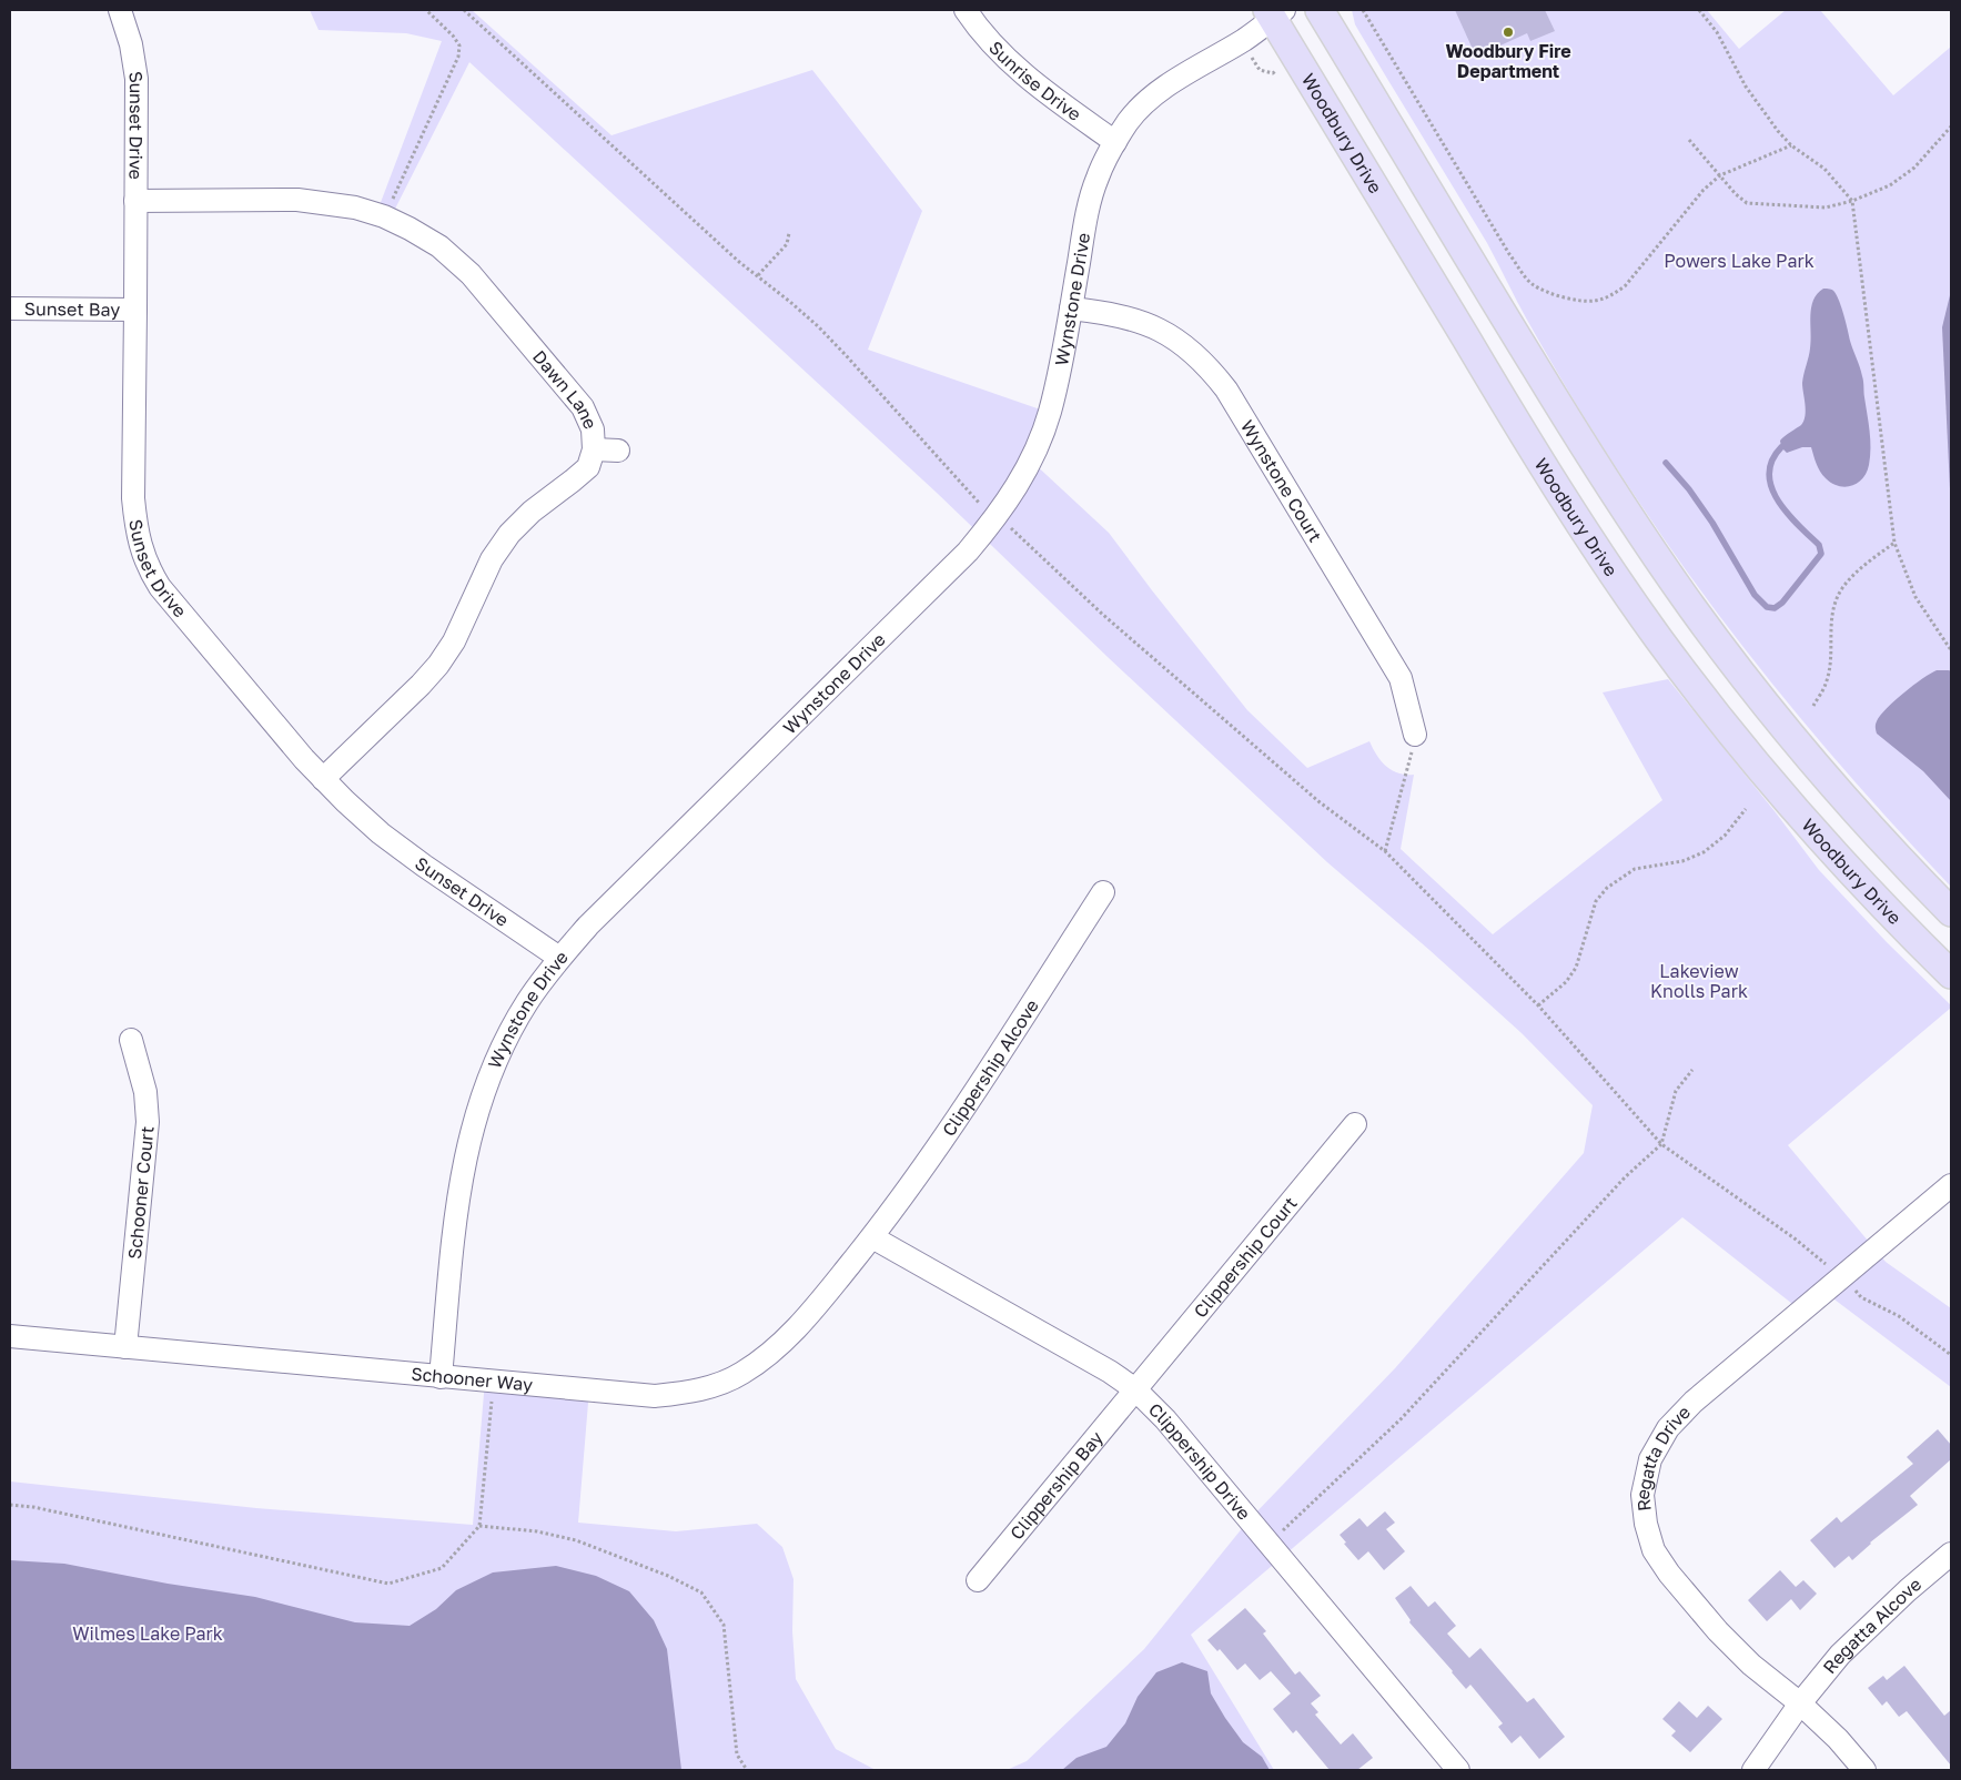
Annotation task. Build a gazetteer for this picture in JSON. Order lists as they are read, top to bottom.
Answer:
{
  "streets": {
    "main road": ["Woodbury Drive"],
    "street": [
      "Sunrise Drive",
      "Sunset Drive",
      "Wynstone Drive",
      "Sunset Bay",
      "Dawn Lane",
      "Wynstone Court",
      "Clippership Alcove",
      "Schooner Court",
      "Clippership Court",
      "Schooner Way",
      "Regatta Drive",
      "Clippership Drive",
      "Clippership Bay",
      "Regatta Alcove"
    ]
  },
  "crossings": [
    ["Sunrise Drive", "Wynstone Drive"],
    ["Sunset Drive", "Wynstone Drive"],
    ["Sunset Drive", "Sunset Bay"],
    ["Sunset Drive", "Dawn Lane"],
    ["Woodbury Drive", "Wynstone Drive"],
    ["Wynstone Drive", "Wynstone Court"],
    ["Wynstone Drive", "Schooner Way"],
    ["Clippership Alcove", "Schooner Way"],
    ["Clippership Alcove", "Clippership Drive"],
    ["Schooner Court", "Schooner Way"],
    ["Clippership Court", "Clippership Drive"],
    ["Clippership Court", "Clippership Bay"],
    ["Schooner Way", "Clippership Drive"],
    ["Regatta Drive", "Regatta Alcove"],
    ["Clippership Drive", "Clippership Bay"]
  ],
  "parks": ["Powers Lake Park", "Lakeview Knolls Park", "Wilmes Lake Park"],
  "places": ["Woodbury Fire Department"]
}
